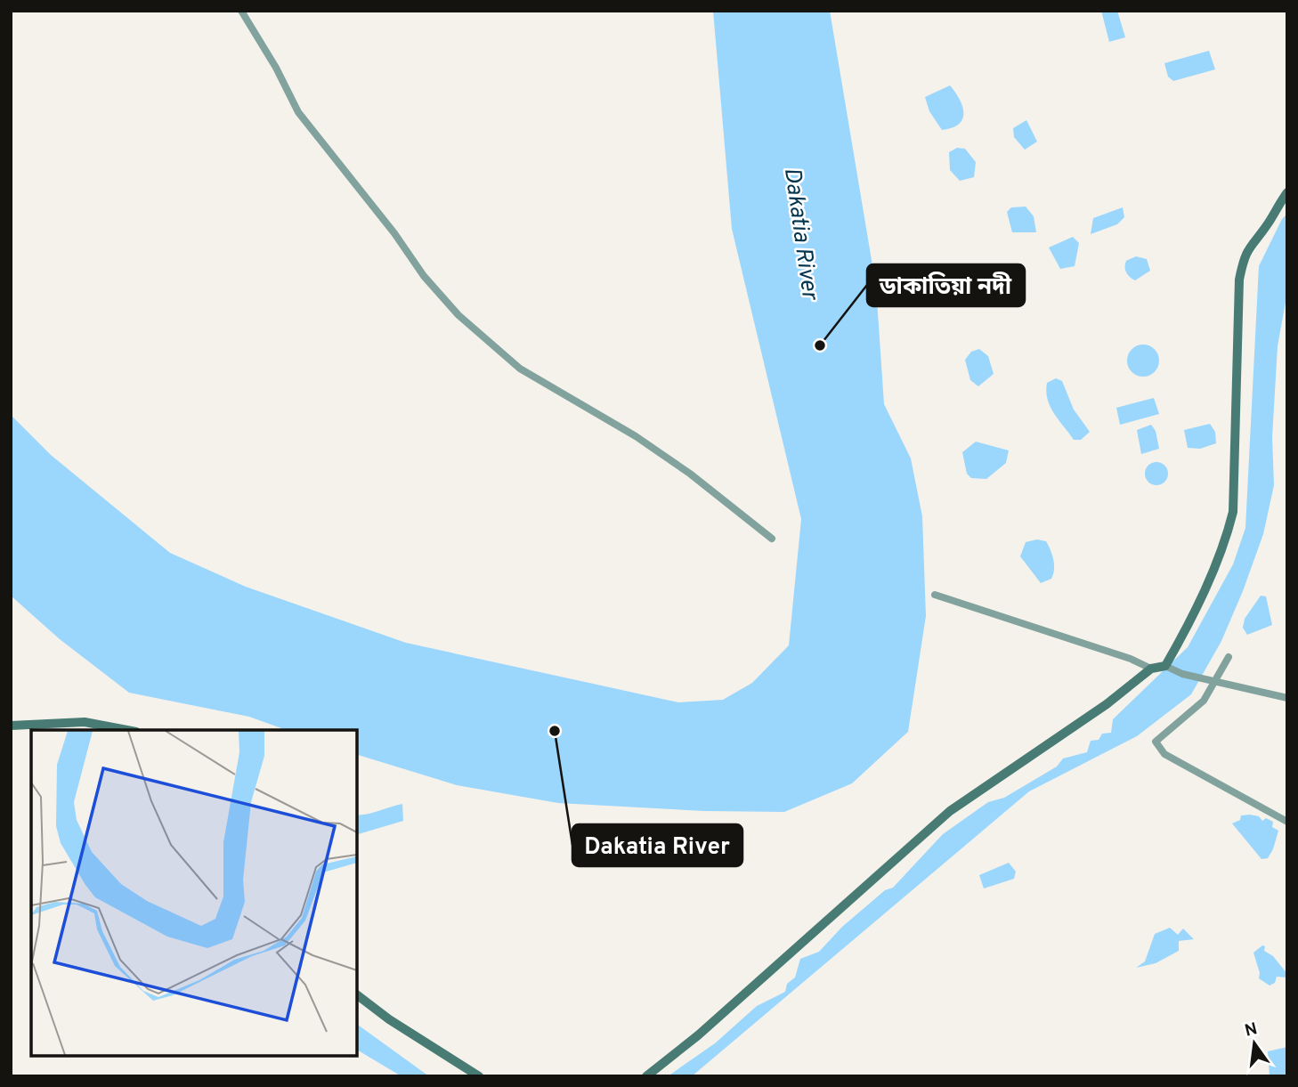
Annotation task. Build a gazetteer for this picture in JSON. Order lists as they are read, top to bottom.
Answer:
{
  "water": ["Dakatia River"],
  "places": ["ডাকাতিয়া নদী", "Dakatia River"],
  "north": "top"
}
